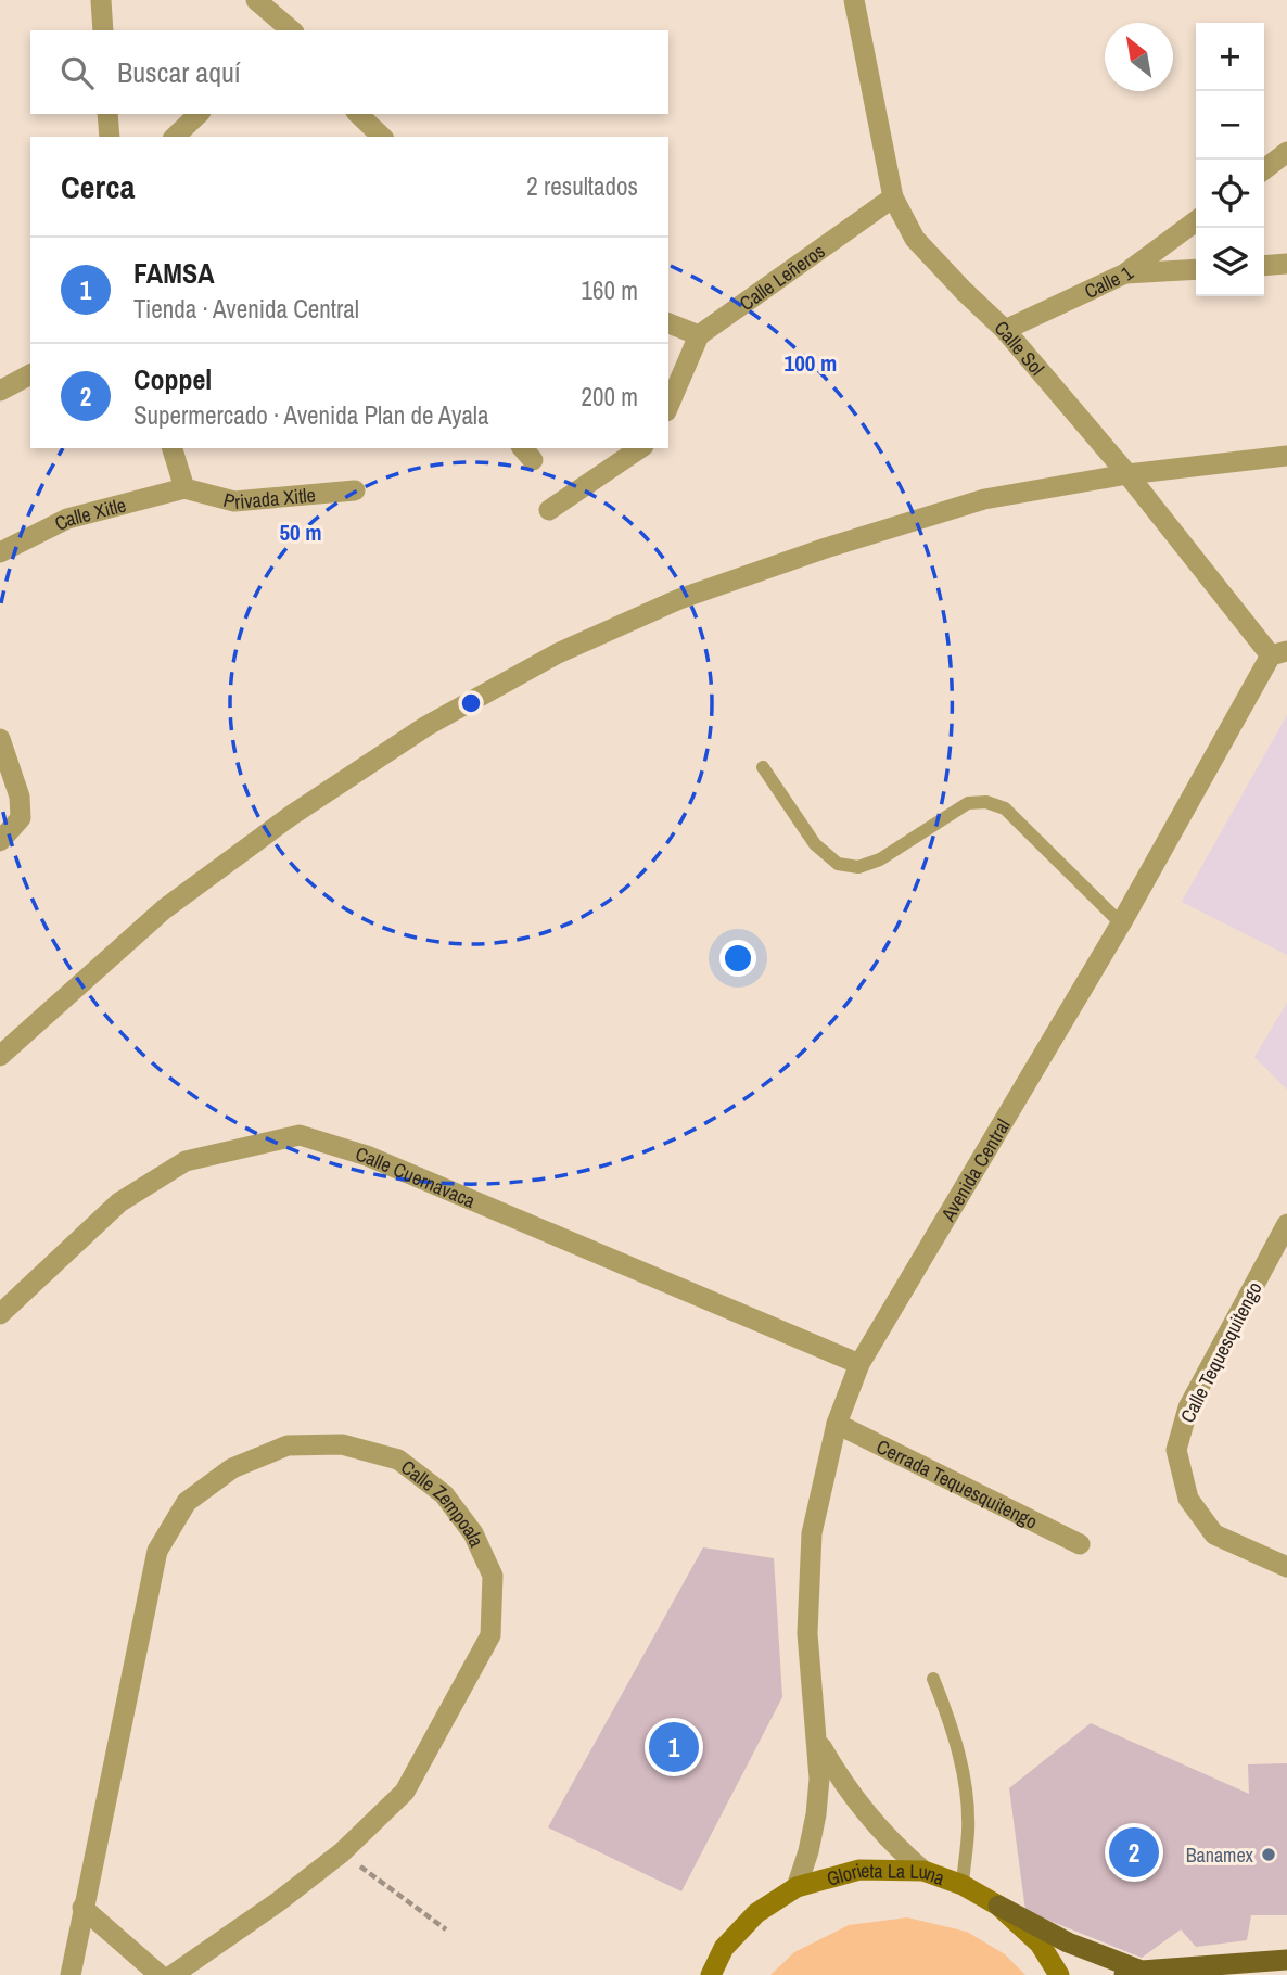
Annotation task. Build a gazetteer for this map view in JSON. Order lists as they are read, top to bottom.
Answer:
{
  "streets": {
    "main road": ["Glorieta La Luna"],
    "street": [
      "Calle Leñeros",
      "Calle 1",
      "Calle Sol",
      "Privada Xitle",
      "Calle Xitle",
      "Avenida Central",
      "Calle Cuernavaca",
      "Calle Tequesquitengo",
      "Cerrada Tequesquitengo",
      "Calle Zempoala"
    ]
  },
  "crossings": [
    ["Calle Leñeros", "Calle Sol"],
    ["Calle 1", "Calle Sol"],
    ["Calle Sol", "Avenida Central"],
    ["Privada Xitle", "Calle Xitle"],
    ["Avenida Central", "Calle Cuernavaca"],
    ["Avenida Central", "Cerrada Tequesquitengo"],
    ["Avenida Central", "Glorieta La Luna"]
  ],
  "places": ["Banamex"],
  "north": "top left",
  "page": {
    "map_buttons": ["+", "−"],
    "search": "Buscar aquí",
    "heading": ["Cerca", "2 resultados"],
    "list": [
      {
        "mark": "1",
        "name": "FAMSA",
        "note": "Tienda · Avenida Central",
        "value": "160 m"
      },
      {
        "mark": "2",
        "name": "Coppel",
        "note": "Supermercado · Avenida Plan de Ayala",
        "value": "200 m"
      }
    ],
    "pins": ["1", "2"]
  },
  "rings": ["100 m", "50 m"]
}
